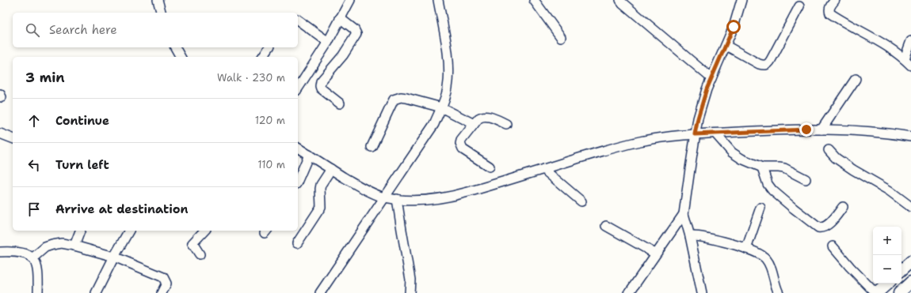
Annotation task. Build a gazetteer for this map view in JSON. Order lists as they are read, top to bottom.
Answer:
{
  "page": {
    "search": "Search here",
    "heading": ["3 min", "Walk · 230 m"],
    "list": [
      ["Continue", "120 m"],
      ["Turn left", "110 m"],
      "Arrive at destination"
    ],
    "map_buttons": ["+", "−"]
  }
}
